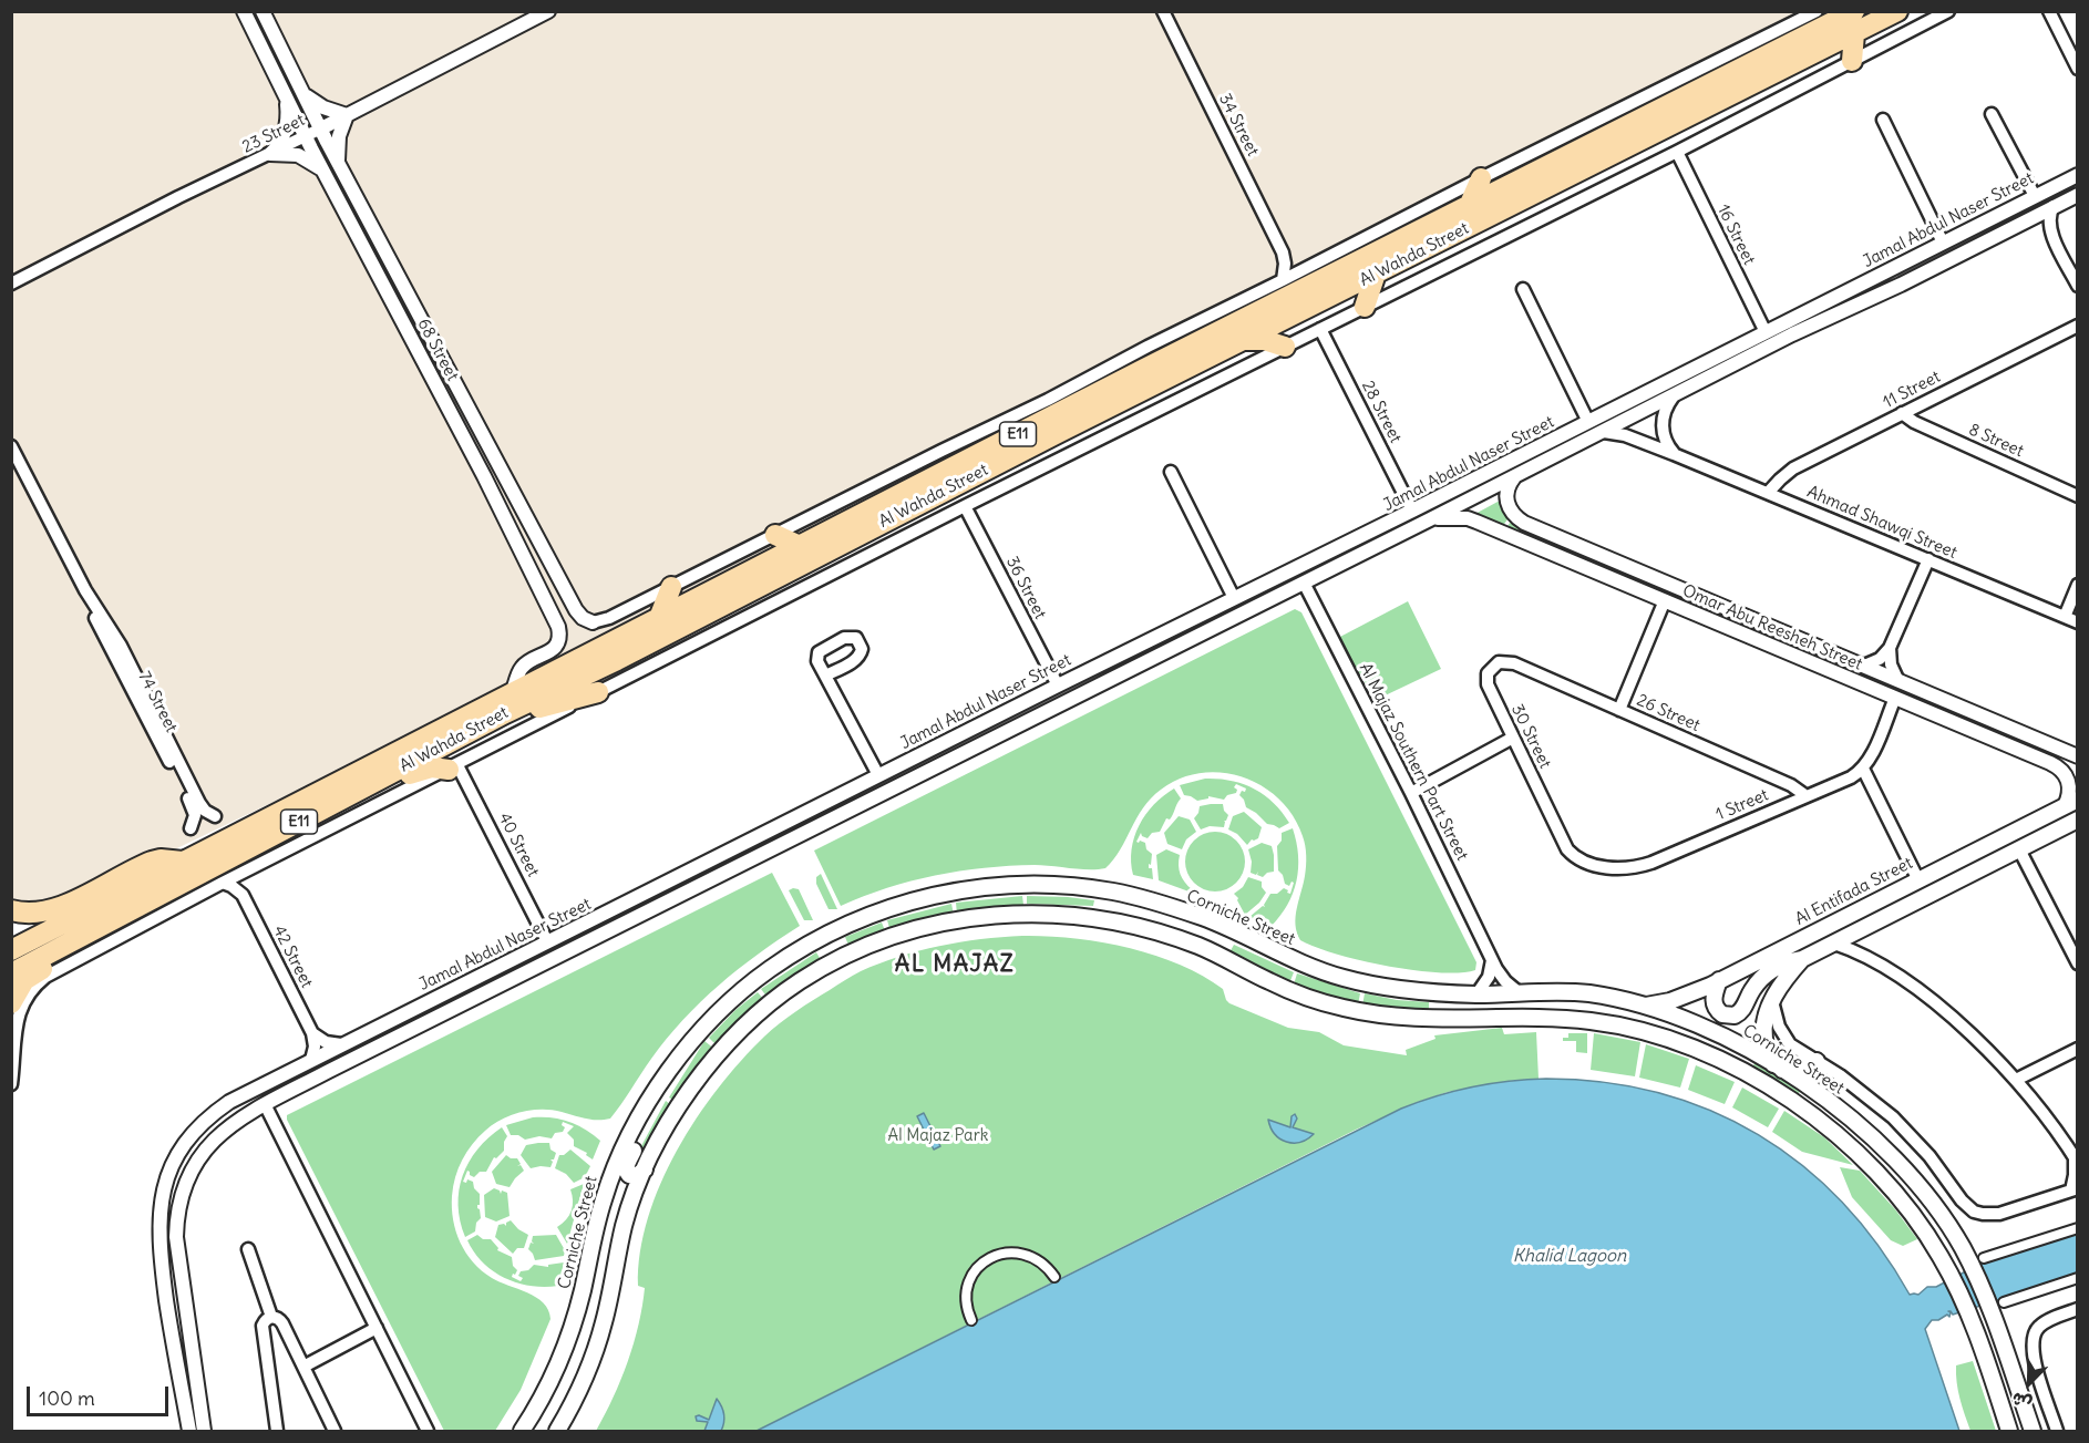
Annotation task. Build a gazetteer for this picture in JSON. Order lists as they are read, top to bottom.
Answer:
{
  "streets": {
    "highway": ["Al Wahda Street", "E11"],
    "main road": ["Al Entifada Street", "Corniche Street"],
    "street": [
      "34 Street",
      "23 Street",
      "Jamal Abdul Naser Street",
      "16 Street",
      "68 Street",
      "11 Street",
      "28 Street",
      "8 Street",
      "Ahmad Shawqi Street",
      "36 Street",
      "Omar Abu Reesheh Street",
      "74 Street",
      "26 Street",
      "30 Street",
      "Al Majaz Southern Part Street",
      "1 Street",
      "40 Street",
      "42 Street"
    ]
  },
  "crossings": [
    ["23 Street", "68 Street"],
    ["Jamal Abdul Naser Street", "16 Street"],
    ["Jamal Abdul Naser Street", "28 Street"],
    ["Jamal Abdul Naser Street", "Ahmad Shawqi Street"],
    ["Jamal Abdul Naser Street", "36 Street"],
    ["Jamal Abdul Naser Street", "Omar Abu Reesheh Street"],
    ["Jamal Abdul Naser Street", "Al Majaz Southern Part Street"],
    ["Jamal Abdul Naser Street", "40 Street"],
    ["Jamal Abdul Naser Street", "42 Street"],
    ["Al Wahda Street", "68 Street"],
    ["11 Street", "8 Street"],
    ["11 Street", "Ahmad Shawqi Street"],
    ["Omar Abu Reesheh Street", "Al Entifada Street"],
    ["26 Street", "30 Street"],
    ["26 Street", "1 Street"],
    ["30 Street", "1 Street"],
    ["Al Majaz Southern Part Street", "Corniche Street"],
    ["Al Entifada Street", "Corniche Street"]
  ],
  "districts": ["AL MAJAZ"],
  "water": ["Khalid Lagoon"],
  "parks": ["Al Majaz Park"],
  "scale_bar": "100 m",
  "north": "bottom left"
}
